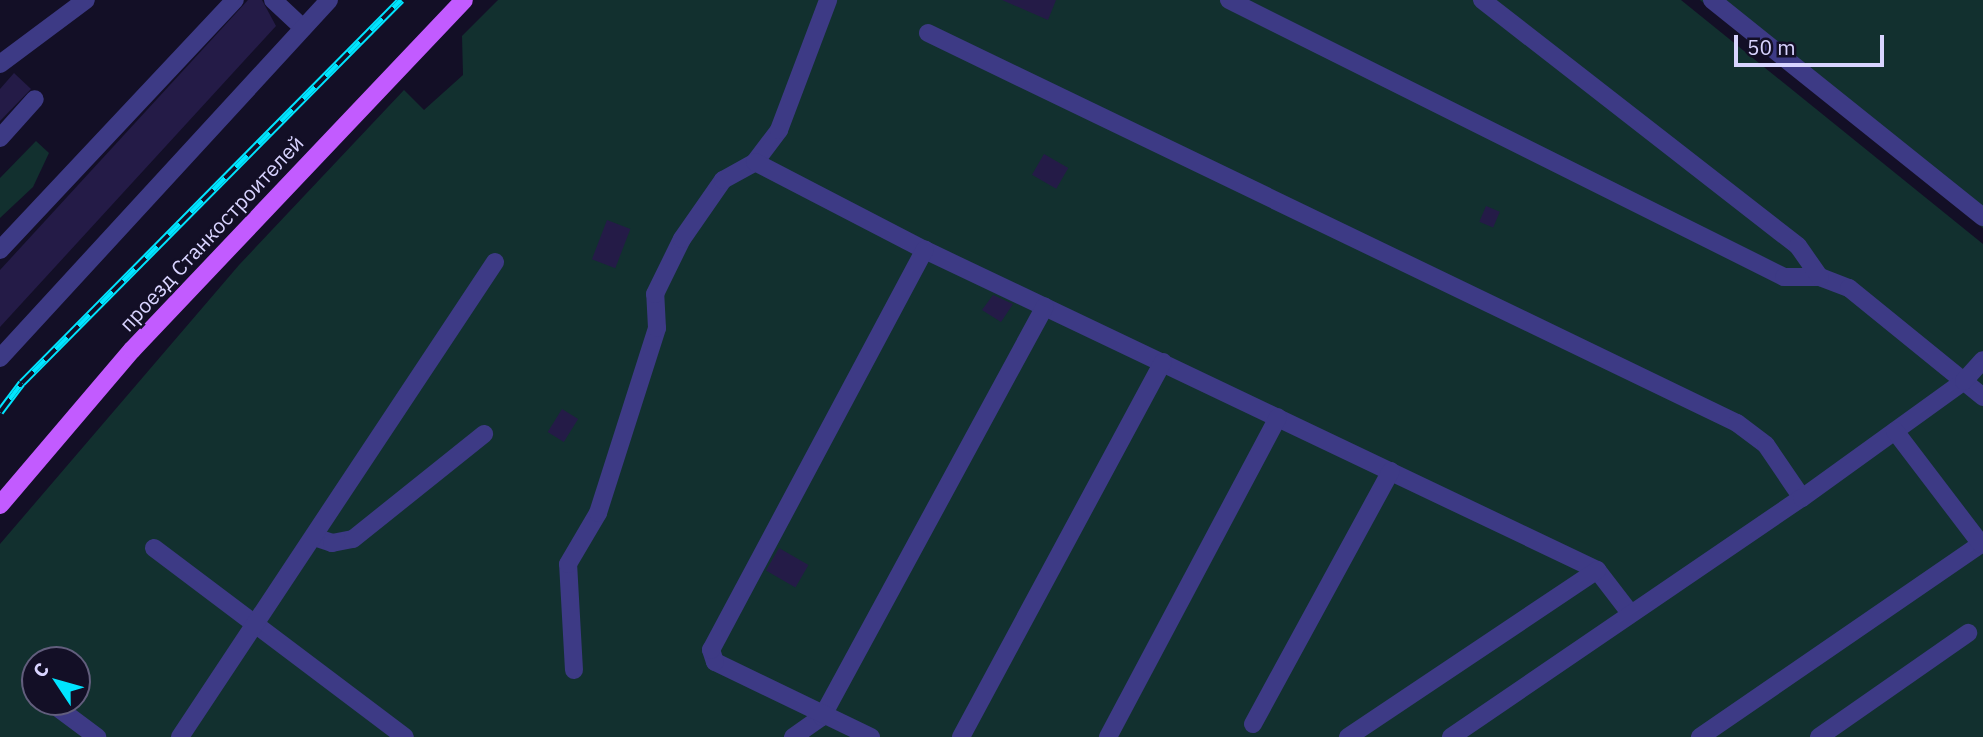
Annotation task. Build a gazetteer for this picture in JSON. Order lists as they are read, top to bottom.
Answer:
{
  "streets": {
    "main road": ["проезд Станкостроителей"]
  },
  "scale_bar": "50 m",
  "north": "top left"
}
